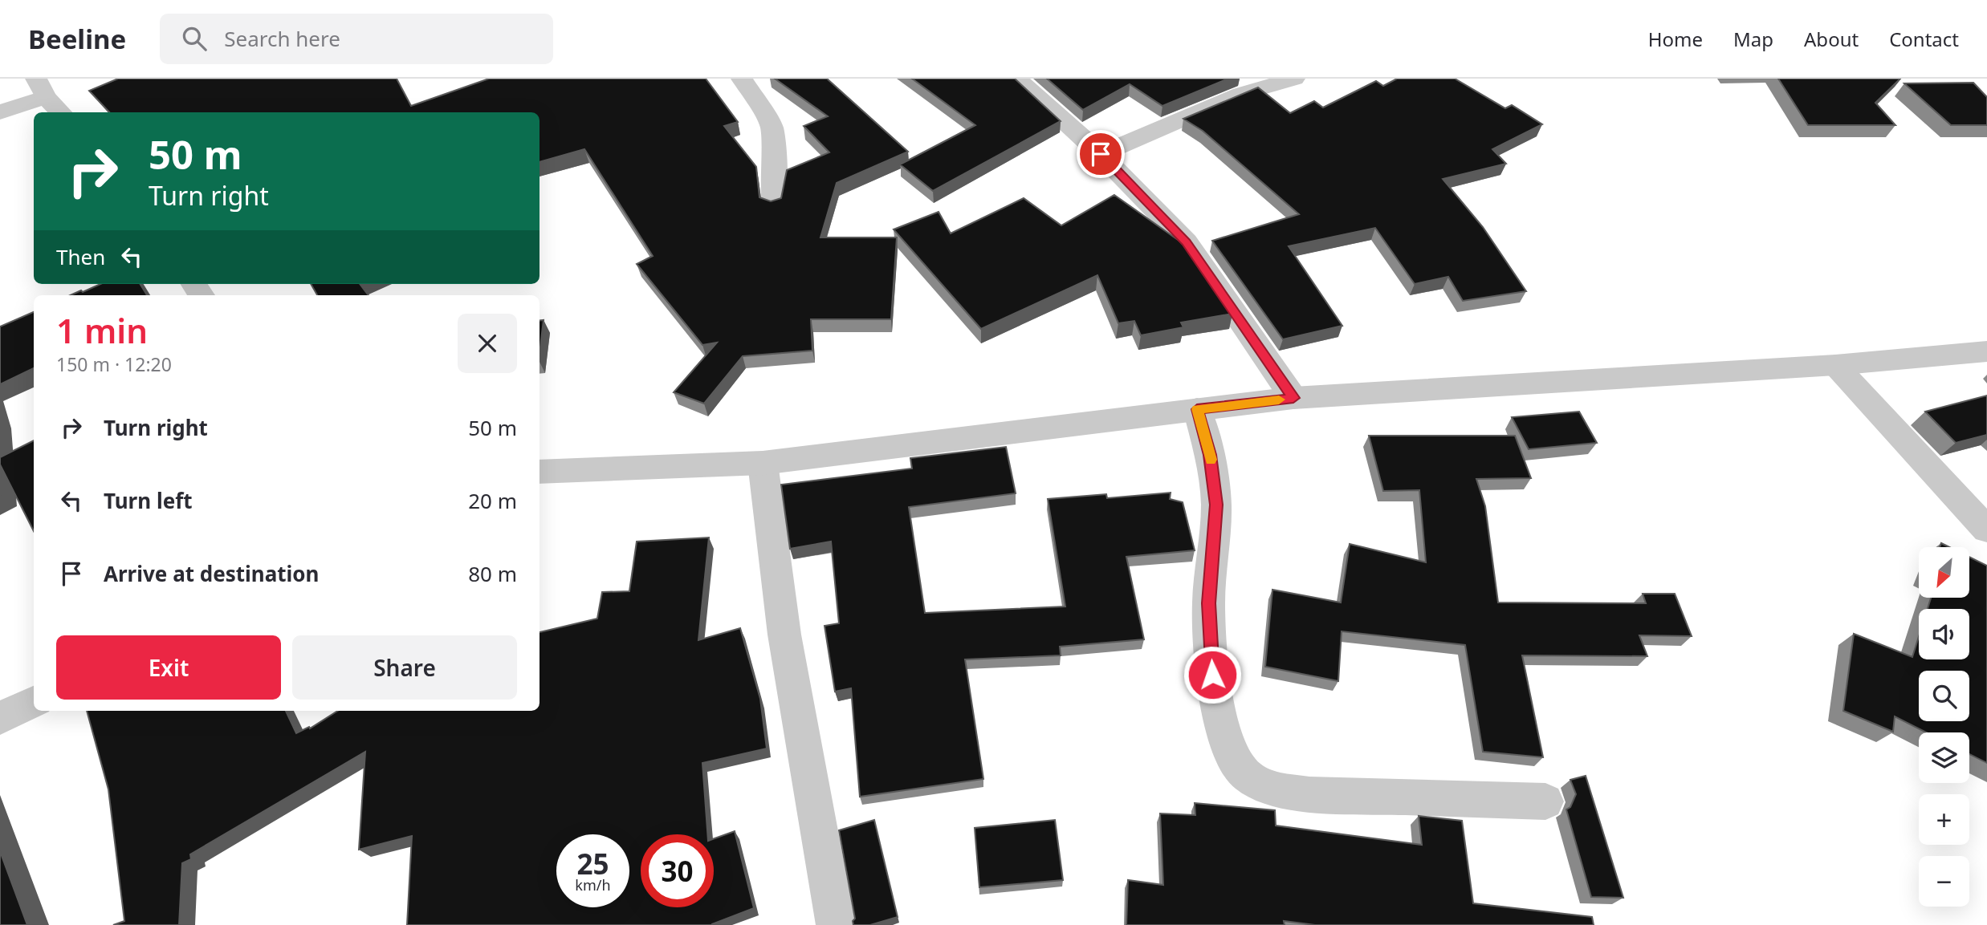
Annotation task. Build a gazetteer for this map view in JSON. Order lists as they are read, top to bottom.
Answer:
{
  "north": "bottom left",
  "page": {
    "header": "Beeline",
    "search": "Search here",
    "nav": [
      "Home",
      "Map",
      "About",
      "Contact"
    ],
    "turn": ["50 m", "Turn right"],
    "then": "Then",
    "heading": ["1 min", "150 m · 12:20"],
    "list": [
      {
        "name": "Turn right",
        "value": "50 m"
      },
      {
        "name": "Turn left",
        "value": "20 m"
      },
      {
        "name": "Arrive at destination",
        "value": "80 m"
      }
    ],
    "map_buttons": ["+", "−"],
    "buttons": ["Exit", "Share"],
    "speed": "25 km/h",
    "limit": "30"
  }
}
